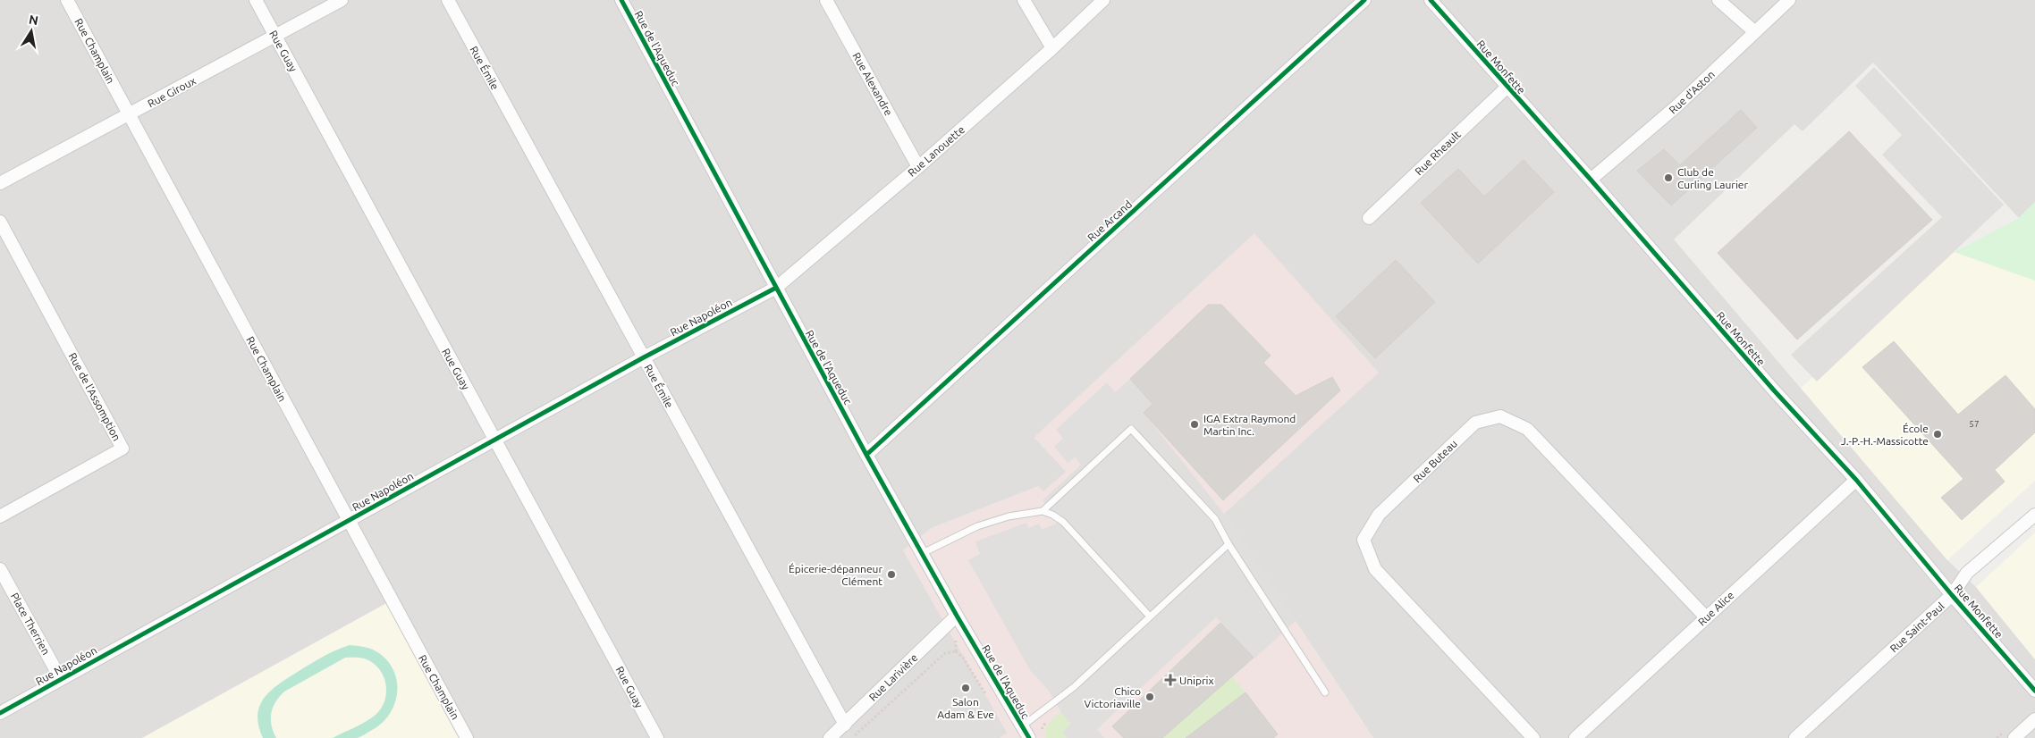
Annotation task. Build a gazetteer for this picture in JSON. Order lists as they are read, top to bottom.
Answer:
{
  "streets": {
    "street": [
      "Rue de l'Aqueduc",
      "Rue Champlain",
      "Rue Guay",
      "Rue Monfette",
      "Rue Émile",
      "Rue Alexandre",
      "Rue Giroux",
      "Rue d'Aston",
      "Rue Lanouette",
      "Rue Rheault",
      "Rue Arcand",
      "Rue Napoléon",
      "Rue de l'Assomption",
      "Rue Buteau",
      "Rue Alice",
      "Place Therrien",
      "Rue Saint-Paul",
      "Rue Larivière"
    ]
  },
  "crossings": [
    ["Rue de l'Aqueduc", "Rue Lanouette"],
    ["Rue de l'Aqueduc", "Rue Arcand"],
    ["Rue de l'Aqueduc", "Rue Napoléon"],
    ["Rue de l'Aqueduc", "Rue Larivière"],
    ["Rue Champlain", "Rue Giroux"],
    ["Rue Champlain", "Rue Napoléon"],
    ["Rue Guay", "Rue Giroux"],
    ["Rue Guay", "Rue Napoléon"],
    ["Rue Monfette", "Rue d'Aston"],
    ["Rue Monfette", "Rue Rheault"],
    ["Rue Monfette", "Rue Alice"],
    ["Rue Monfette", "Rue Saint-Paul"],
    ["Rue Émile", "Rue Napoléon"],
    ["Rue Émile", "Rue Larivière"],
    ["Rue Alexandre", "Rue Lanouette"],
    ["Rue Lanouette", "Rue Napoléon"],
    ["Rue Napoléon", "Place Therrien"],
    ["Rue Buteau", "Rue Alice"]
  ],
  "places": {
    "other": [
      "Club de Curling Laurier",
      "IGA Extra Raymond Martin Inc.",
      "École J.-P.-H.-Massicotte",
      "Épicerie-dépanneur Clément",
      "Salon Adam & Eve",
      "Chico Victoriaville"
    ],
    "health": ["Uniprix"]
  },
  "house_numbers": ["57"],
  "north": "top"
}
